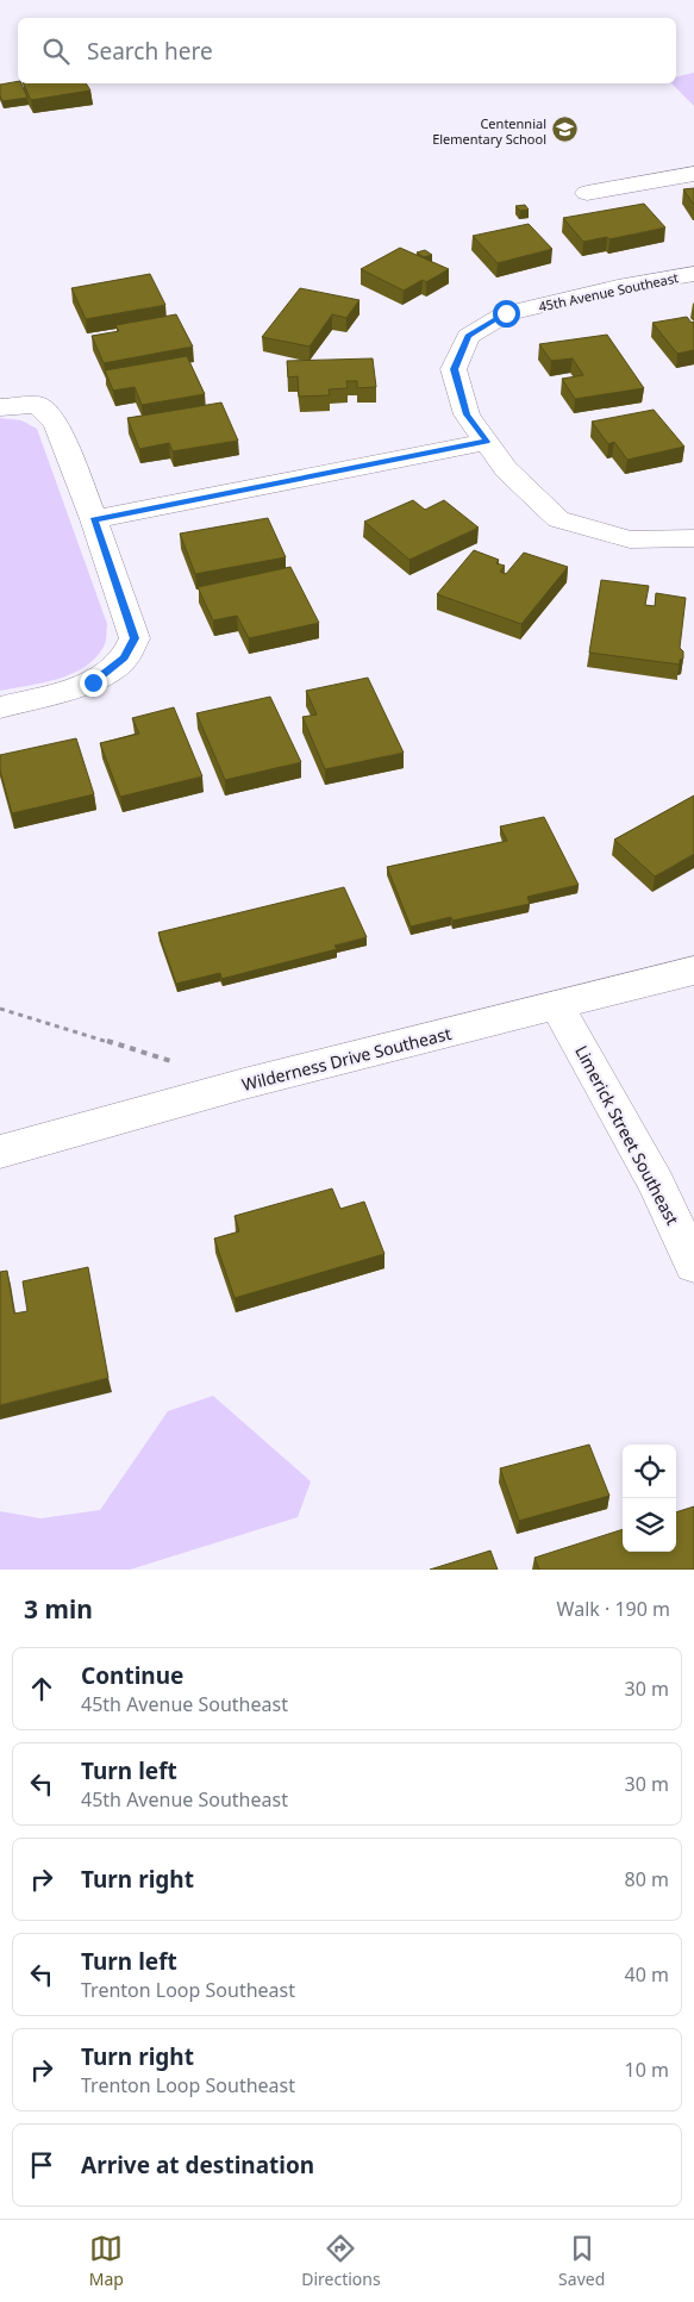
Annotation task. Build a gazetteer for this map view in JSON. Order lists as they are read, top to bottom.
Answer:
{
  "streets": {
    "street": ["45th Avenue Southeast", "Wilderness Drive Southeast", "Limerick Street Southeast"]
  },
  "crossings": [
    ["Wilderness Drive Southeast", "Limerick Street Southeast"]
  ],
  "places": {
    "school or university": ["Centennial Elementary School"]
  },
  "page": {
    "search": "Search here",
    "heading": ["3 min", "Walk · 190 m"],
    "list": [
      ["Continue", "45th Avenue Southeast", "30 m"],
      ["Turn left", "45th Avenue Southeast", "30 m"],
      ["Turn right", "80 m"],
      ["Turn left", "Trenton Loop Southeast", "40 m"],
      ["Turn right", "Trenton Loop Southeast", "10 m"],
      "Arrive at destination"
    ],
    "nav": ["Map", "Directions", "Saved"]
  }
}
